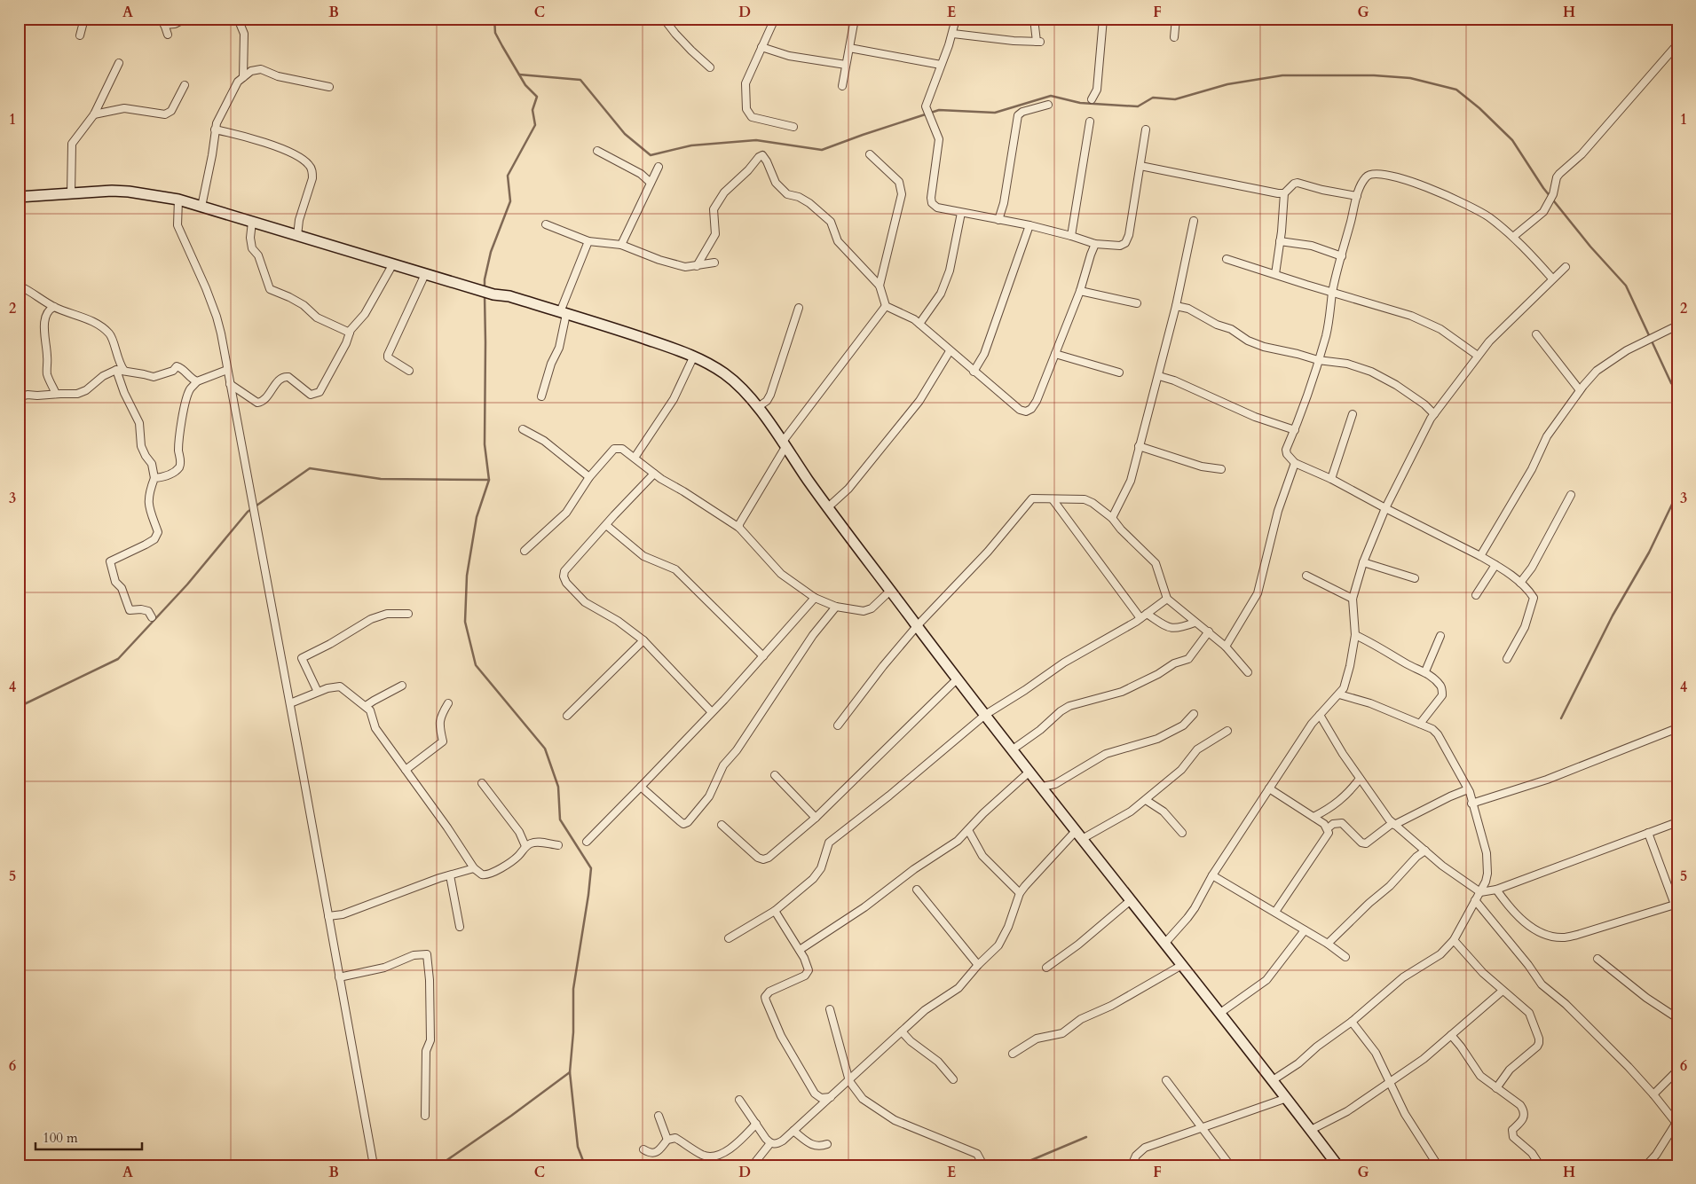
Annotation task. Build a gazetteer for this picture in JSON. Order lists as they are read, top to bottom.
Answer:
{
  "scale_bar": "100 m",
  "grid": {
    "columns": [
      "A",
      "B",
      "C",
      "D",
      "E",
      "F",
      "G",
      "H"
    ],
    "rows": [
      "1",
      "2",
      "3",
      "4",
      "5",
      "6"
    ]
  }
}
